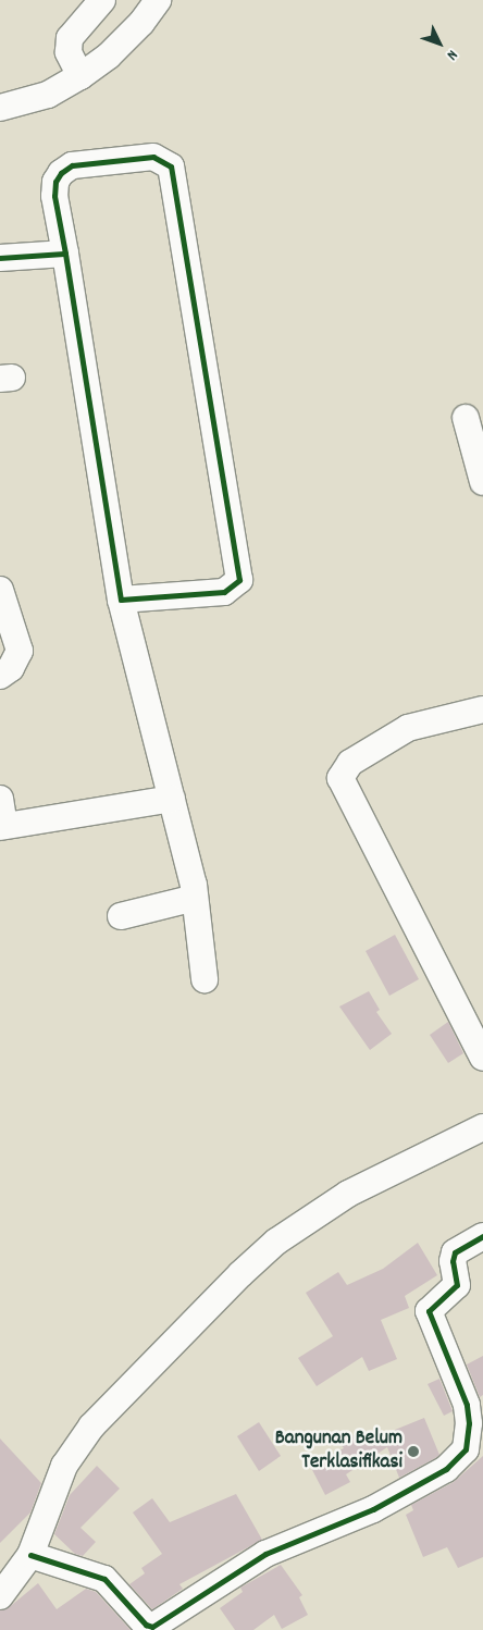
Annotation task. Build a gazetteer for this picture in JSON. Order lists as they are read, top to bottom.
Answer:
{
  "places": ["Bangunan Belum Terklasifikasi"],
  "north": "bottom right"
}
